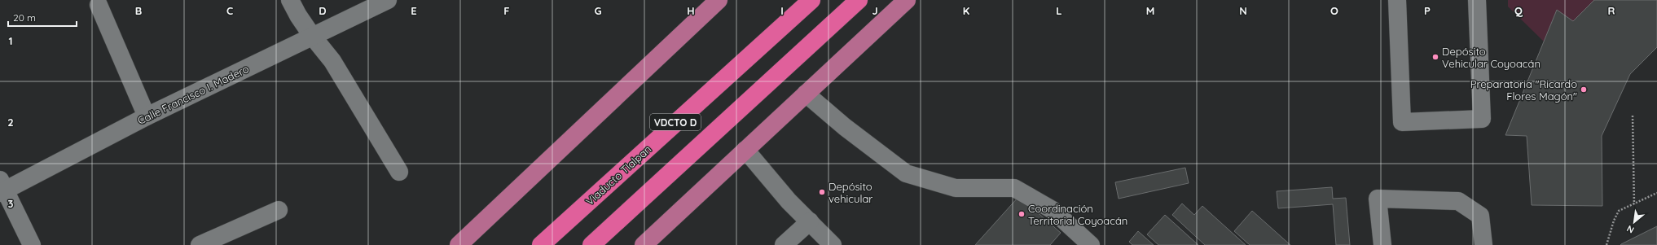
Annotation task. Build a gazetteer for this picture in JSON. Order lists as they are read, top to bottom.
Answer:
{
  "streets": {
    "highway": ["VDCTO D", "Viaducto Tlalpan"],
    "street": ["Calle Francisco I. Madero"]
  },
  "places": [
    "Depósito Vehicular Coyoacán",
    "Preparatoria \"Ricardo Flores Magón\"",
    "Depósito vehicular",
    "Coordinación Territorial Coyoacán"
  ],
  "scale_bar": "20 m",
  "north": "bottom left",
  "grid": {
    "columns": [
      "B",
      "C",
      "D",
      "E",
      "F",
      "G",
      "H",
      "I",
      "J",
      "K",
      "L",
      "M",
      "N",
      "O",
      "P",
      "Q",
      "R"
    ],
    "rows": ["1", "2", "3"]
  }
}
